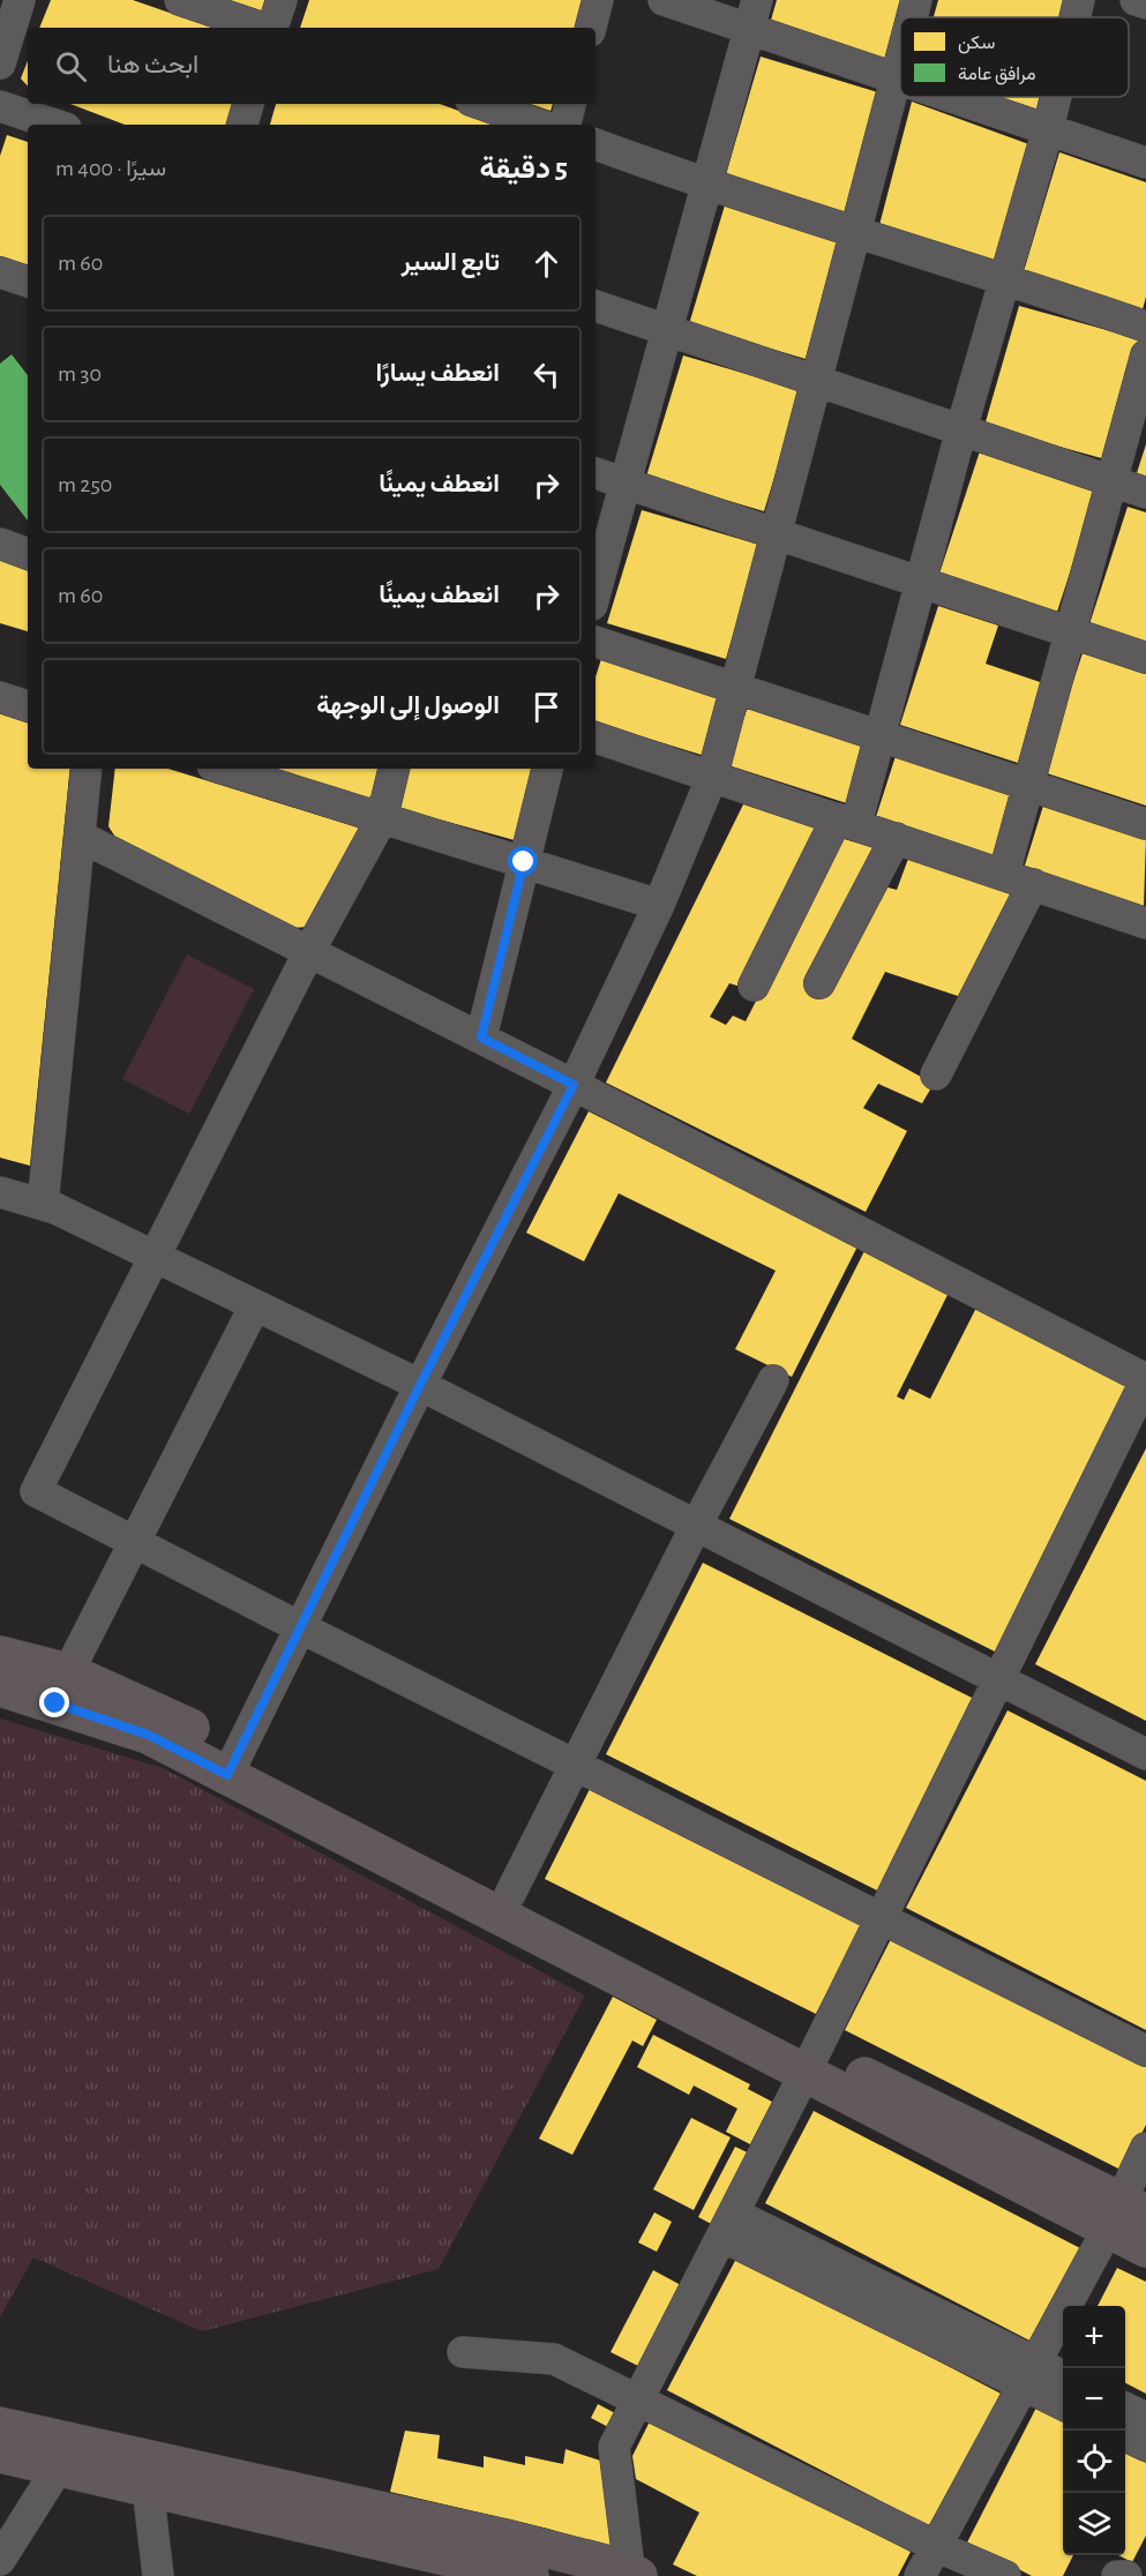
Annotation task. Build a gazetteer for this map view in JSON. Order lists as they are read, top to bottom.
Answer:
{
  "legend": ["سكن", "مرافق عامة"],
  "page": {
    "search": "ابحث هنا",
    "heading": ["5 دقيقة", "سيرًا · 400 m"],
    "list": [
      ["تابع السير", "60 m"],
      ["انعطف يسارًا", "30 m"],
      ["انعطف يمينًا", "250 m"],
      ["انعطف يمينًا", "60 m"],
      "الوصول إلى الوجهة"
    ],
    "map_buttons": ["+", "−"]
  }
}
